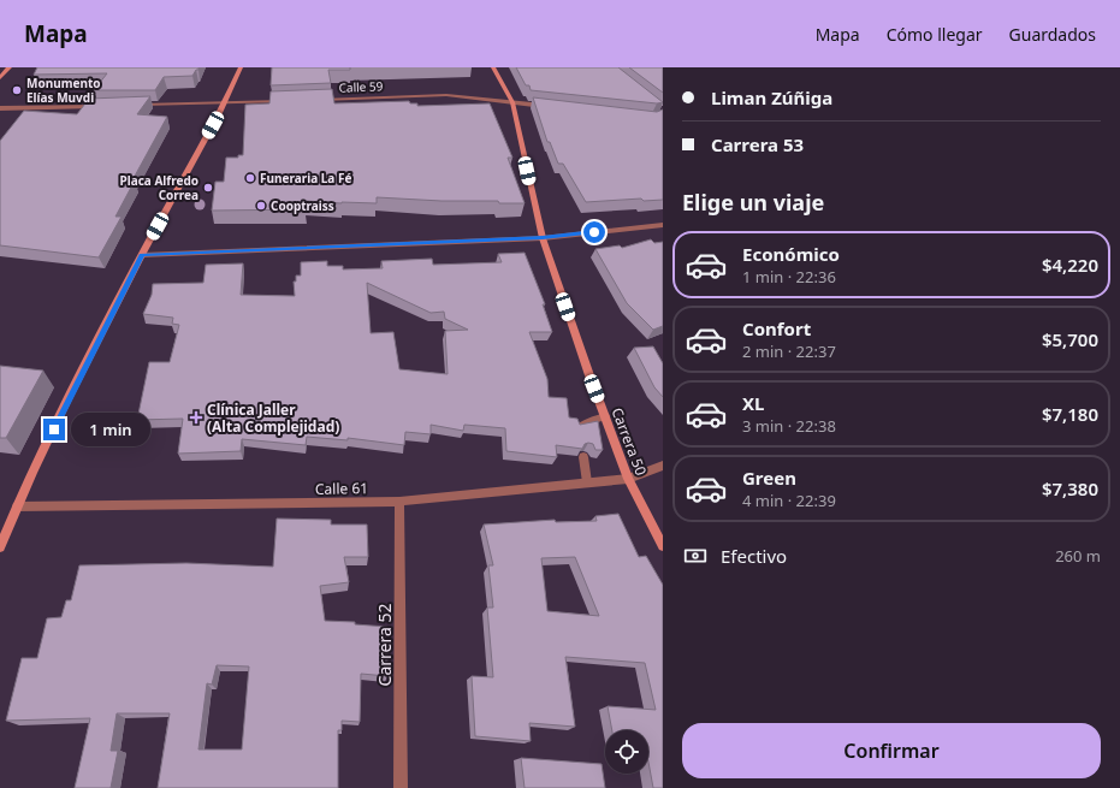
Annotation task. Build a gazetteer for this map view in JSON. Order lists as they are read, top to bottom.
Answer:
{
  "streets": {
    "street": [
      "Calle 59",
      "Carrera 50",
      "Calle 61",
      "Carrera 52"
    ]
  },
  "crossings": [
    ["Calle 59", "Carrera 50"],
    ["Carrera 50", "Calle 61"],
    ["Calle 61", "Carrera 52"]
  ],
  "places": {
    "other": [
      "Monumento Elías Muvdi",
      "Funeraria La Fé",
      "Placa Alfredo Correa",
      "Cooptraiss"
    ],
    "health": ["Clínica Jaller (Alta Complejidad)"]
  },
  "page": {
    "header": "Mapa",
    "nav": ["Mapa", "Cómo llegar", "Guardados"],
    "banner": ["Liman Zúñiga", "Carrera 53"],
    "heading": "Elige un viaje",
    "list": [
      {
        "name": "Económico",
        "note": "1 min · 22:36",
        "value": "$4,220"
      },
      {
        "name": "Confort",
        "note": "2 min · 22:37",
        "value": "$5,700"
      },
      {
        "name": "XL",
        "note": "3 min · 22:38",
        "value": "$7,180"
      },
      {
        "name": "Green",
        "note": "4 min · 22:39",
        "value": "$7,380"
      }
    ],
    "bubble": "1 min",
    "pay": ["Efectivo", "260 m"],
    "buttons": "Confirmar"
  }
}
